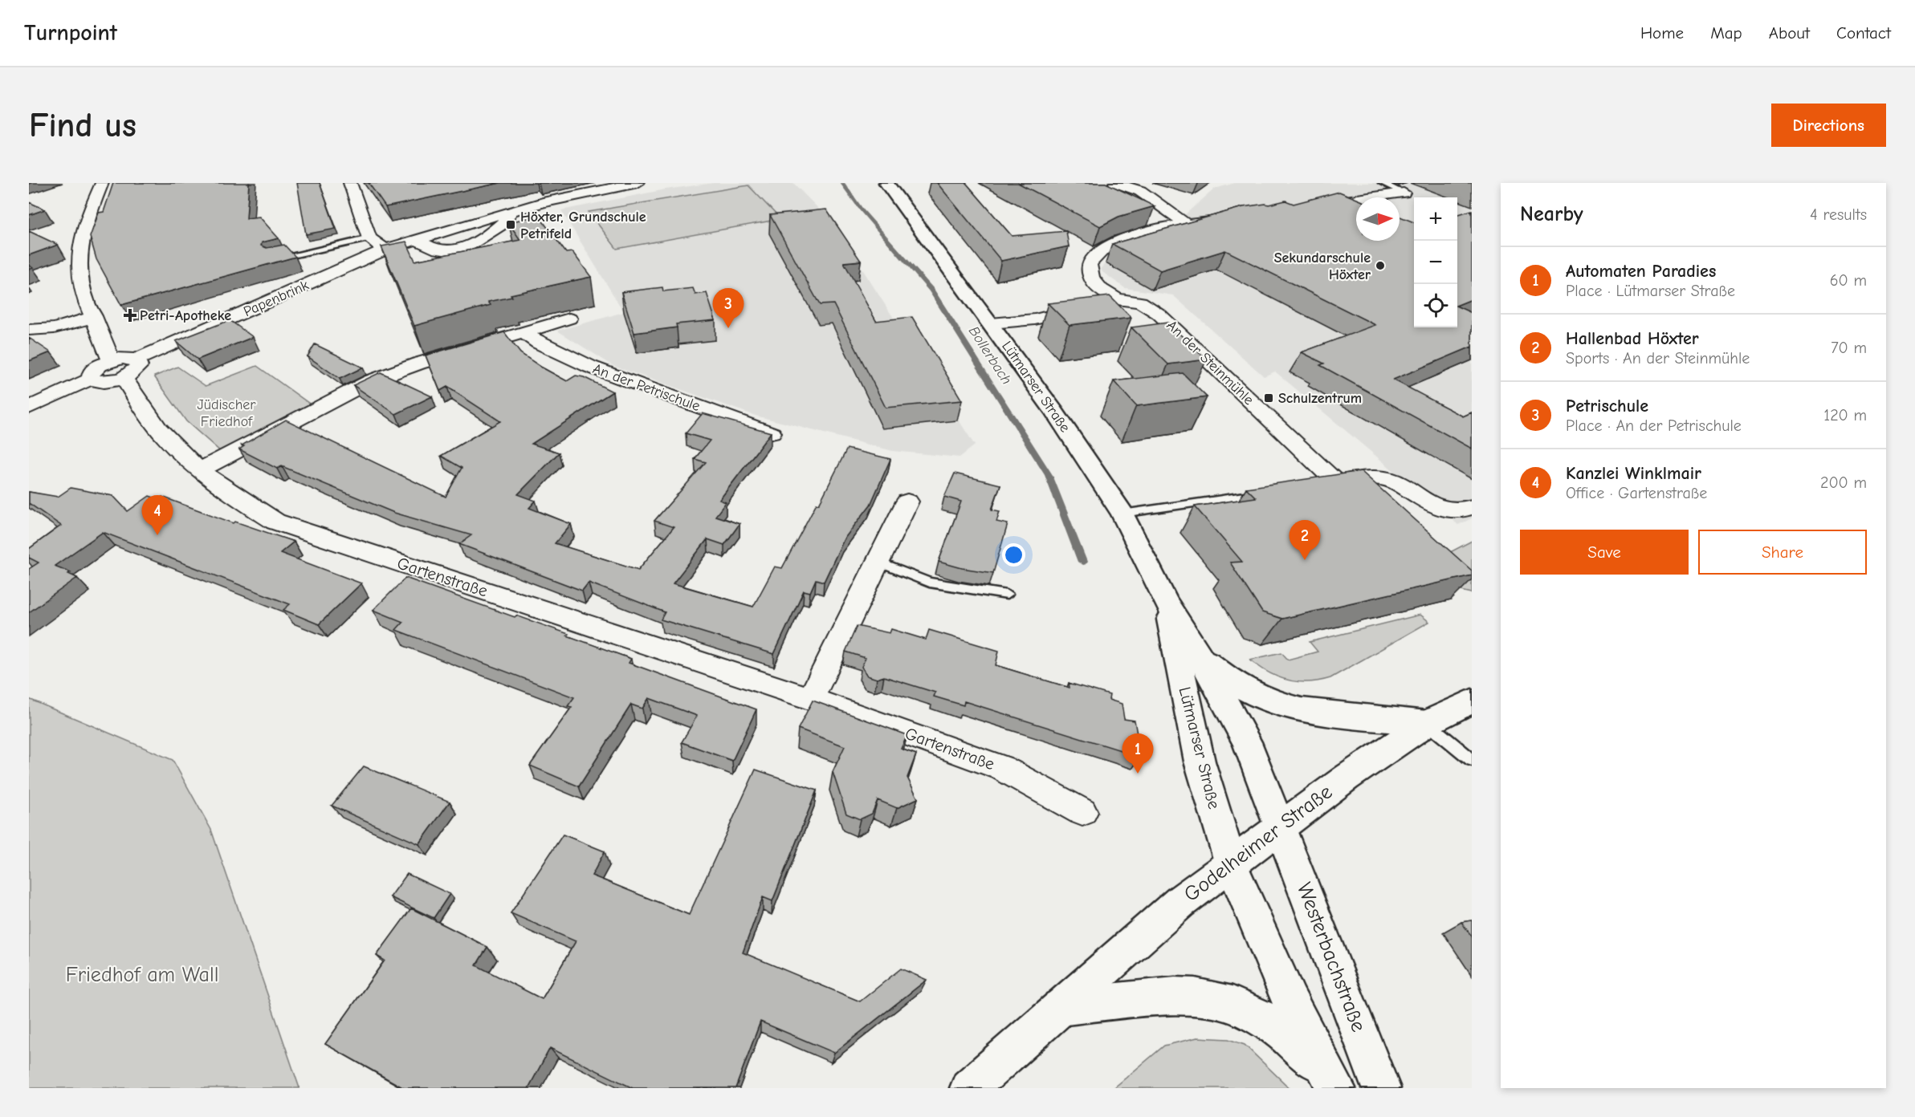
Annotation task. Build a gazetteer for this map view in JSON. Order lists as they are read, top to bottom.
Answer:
{
  "streets": {
    "main road": ["Lütmarser Straße", "Godelheimer Straße", "Westerbachstraße"],
    "street": [
      "Papenbrink",
      "An der Steinmühle",
      "An der Petrischule",
      "Gartenstraße"
    ]
  },
  "crossings": [
    ["Papenbrink", "Gartenstraße"],
    ["An der Steinmühle", "Lütmarser Straße"],
    ["Lütmarser Straße", "Godelheimer Straße"],
    ["Lütmarser Straße", "Westerbachstraße"],
    ["Godelheimer Straße", "Westerbachstraße"]
  ],
  "water": ["Bollerbach"],
  "parks": ["Jüdischer Friedhof", "Friedhof am Wall"],
  "places": {
    "transit": ["Höxter, Grundschule Petrifeld", "Schulzentrum"],
    "other": ["Sekundarschule Höxter"],
    "health": ["Petri-Apotheke"]
  },
  "north": "right",
  "page": {
    "header": "Turnpoint",
    "nav": [
      "Home",
      "Map",
      "About",
      "Contact"
    ],
    "buttons": [
      "Directions",
      ["Save", "Share"]
    ],
    "title": "Find us",
    "heading": ["Nearby", "4 results"],
    "map_buttons": ["+", "−"],
    "list": [
      {
        "mark": "1",
        "name": "Automaten Paradies",
        "note": "Place · Lütmarser Straße",
        "value": "60 m"
      },
      {
        "mark": "2",
        "name": "Hallenbad Höxter",
        "note": "Sports · An der Steinmühle",
        "value": "70 m"
      },
      {
        "mark": "3",
        "name": "Petrischule",
        "note": "Place · An der Petrischule",
        "value": "120 m"
      },
      {
        "mark": "4",
        "name": "Kanzlei Winklmair",
        "note": "Office · Gartenstraße",
        "value": "200 m"
      }
    ],
    "pins": [
      "3",
      "4",
      "2",
      "1"
    ]
  }
}
